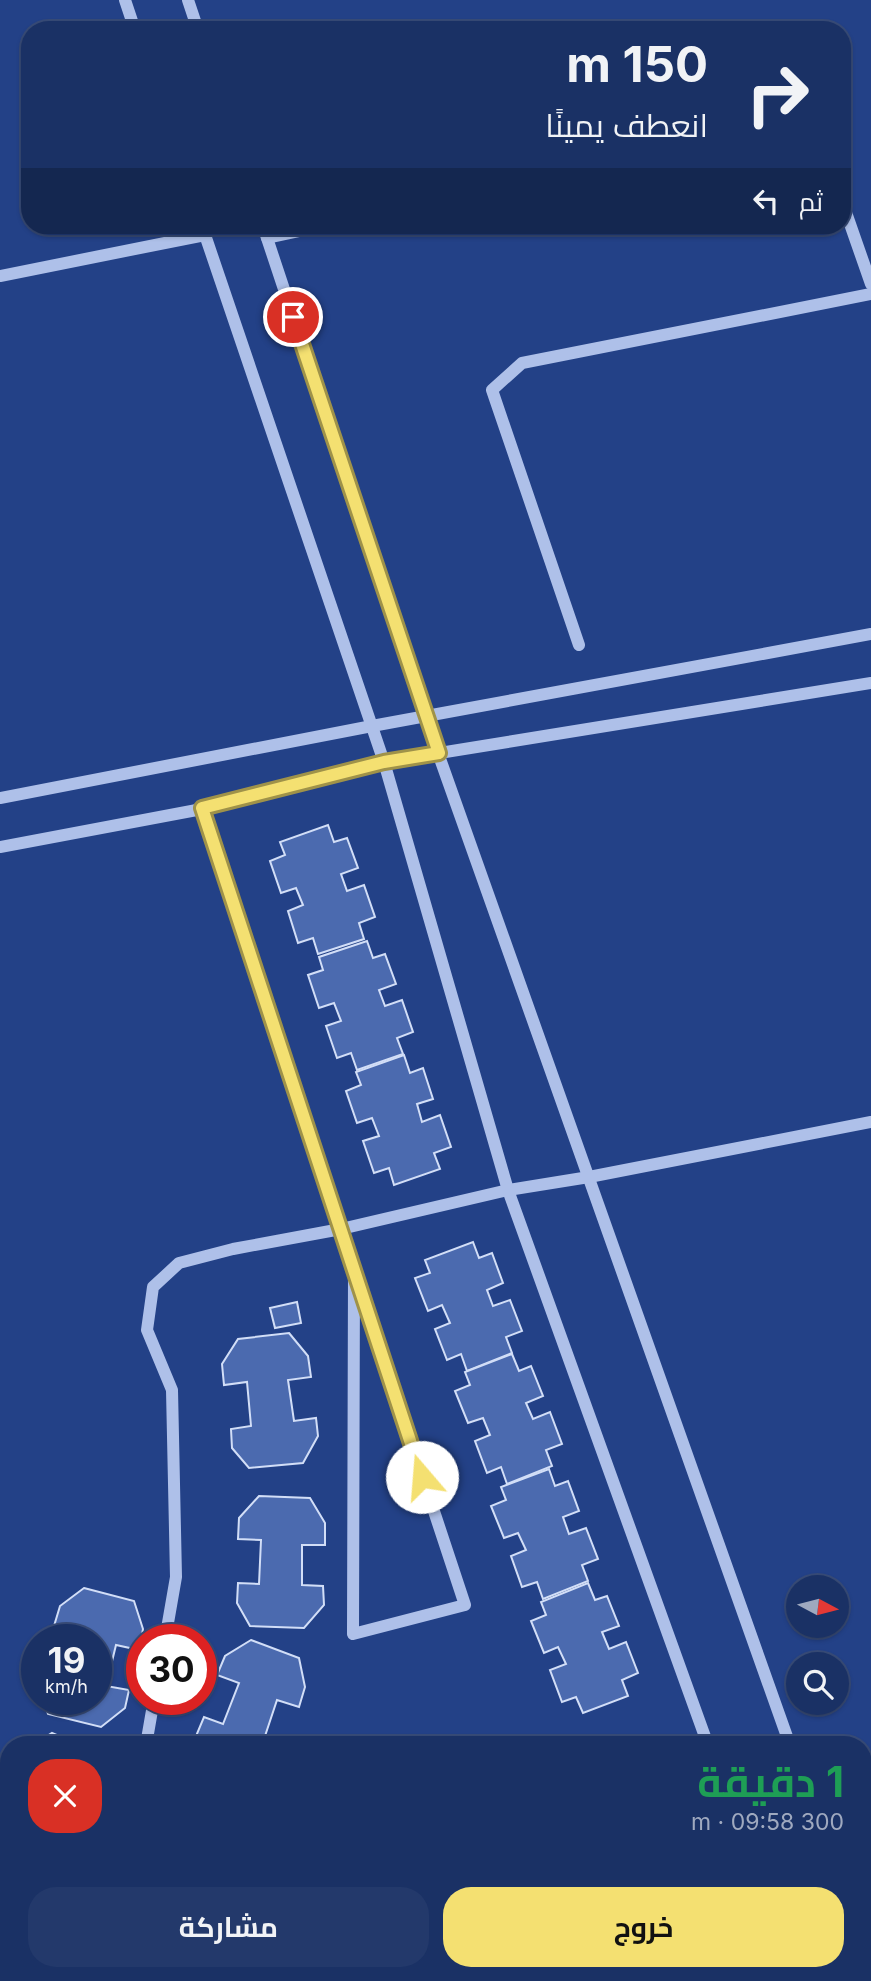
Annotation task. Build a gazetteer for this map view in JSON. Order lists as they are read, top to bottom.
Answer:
{
  "north": "right",
  "page": {
    "turn": ["150 m", "انعطف يمينًا"],
    "then": "ثم",
    "speed": "19 km/h",
    "limit": "30",
    "heading": ["1 دقيقة", "300 m · 09:58"],
    "buttons": ["خروج", "مشاركة"]
  }
}
